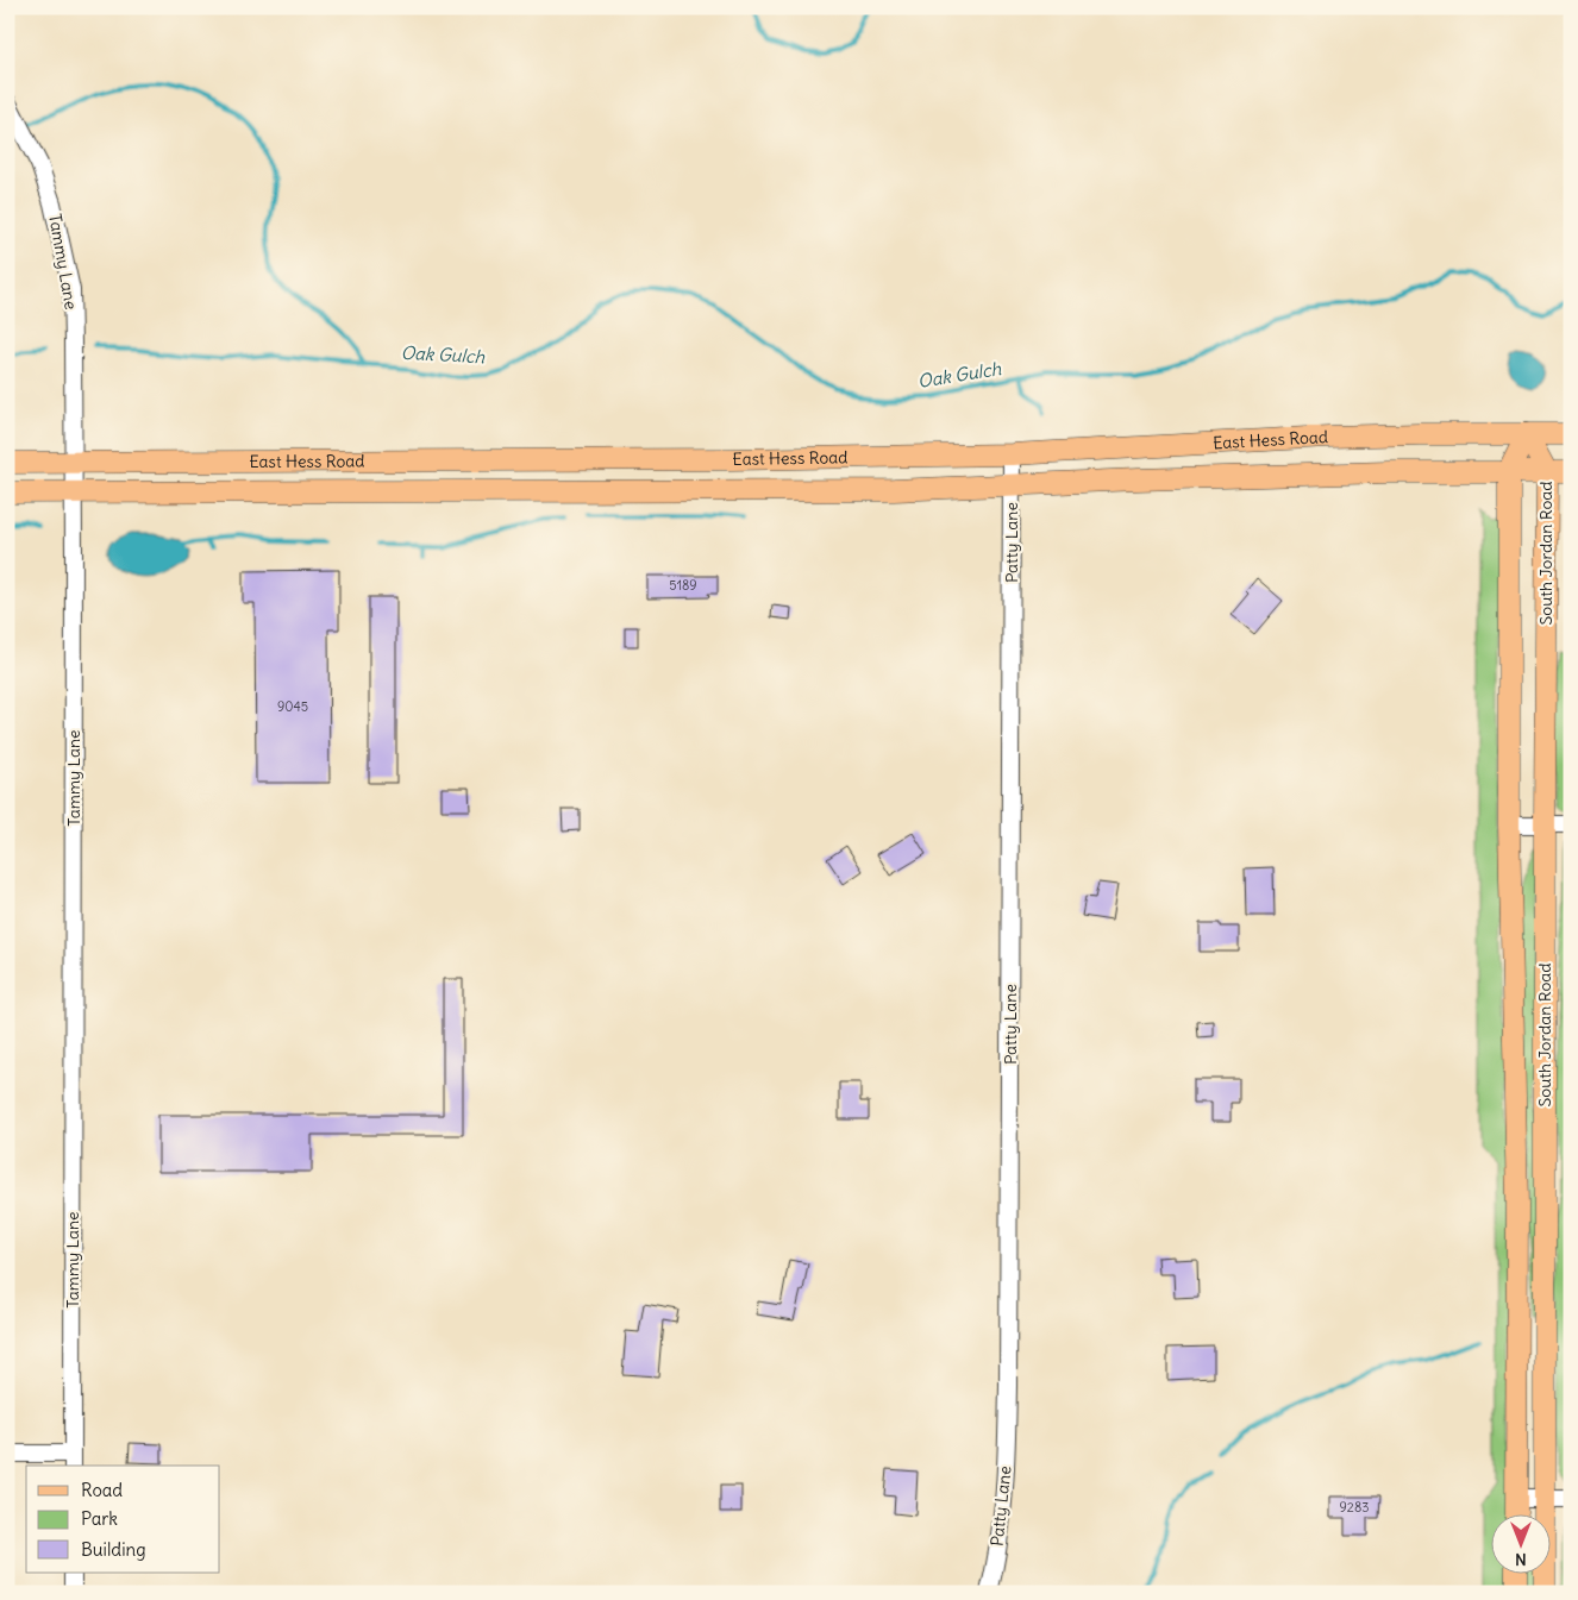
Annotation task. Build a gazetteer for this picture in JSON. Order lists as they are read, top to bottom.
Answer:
{
  "streets": {
    "main road": ["East Hess Road", "South Jordan Road"],
    "street": ["Tammy Lane", "Patty Lane"]
  },
  "crossings": [
    ["Tammy Lane", "East Hess Road"],
    ["East Hess Road", "Patty Lane"],
    ["East Hess Road", "South Jordan Road"]
  ],
  "water": ["Oak Gulch"],
  "house_numbers": ["5189", "9045", "9283"],
  "legend": ["Road", "Park", "Building"],
  "north": "bottom"
}
